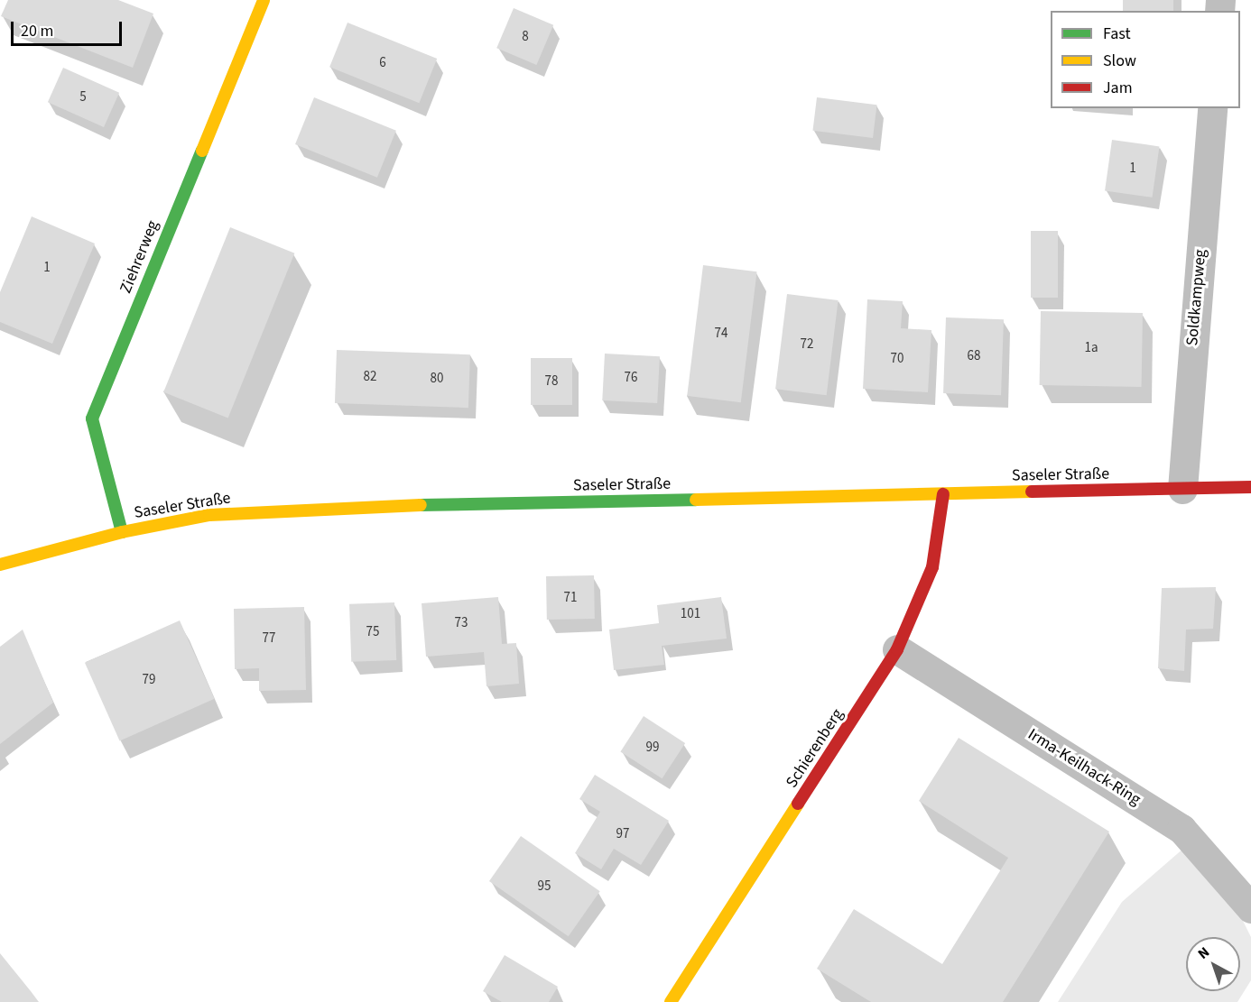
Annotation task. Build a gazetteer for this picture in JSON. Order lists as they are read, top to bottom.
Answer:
{
  "streets": {
    "street": [
      "Ziehrerweg",
      "Soldkampweg",
      "Saseler Straße",
      "Schierenberg",
      "Irma-Keilhack-Ring"
    ]
  },
  "crossings": [
    ["Ziehrerweg", "Saseler Straße"],
    ["Soldkampweg", "Saseler Straße"],
    ["Saseler Straße", "Schierenberg"],
    ["Schierenberg", "Irma-Keilhack-Ring"]
  ],
  "house_numbers": [
    "8",
    "6",
    "5",
    "1",
    "1",
    "74",
    "72",
    "1a",
    "68",
    "70",
    "82",
    "76",
    "80",
    "78",
    "71",
    "101",
    "73",
    "75",
    "77",
    "79",
    "99",
    "97",
    "95"
  ],
  "legend": ["Fast", "Slow", "Jam"],
  "scale_bar": "20 m",
  "north": "top left"
}
